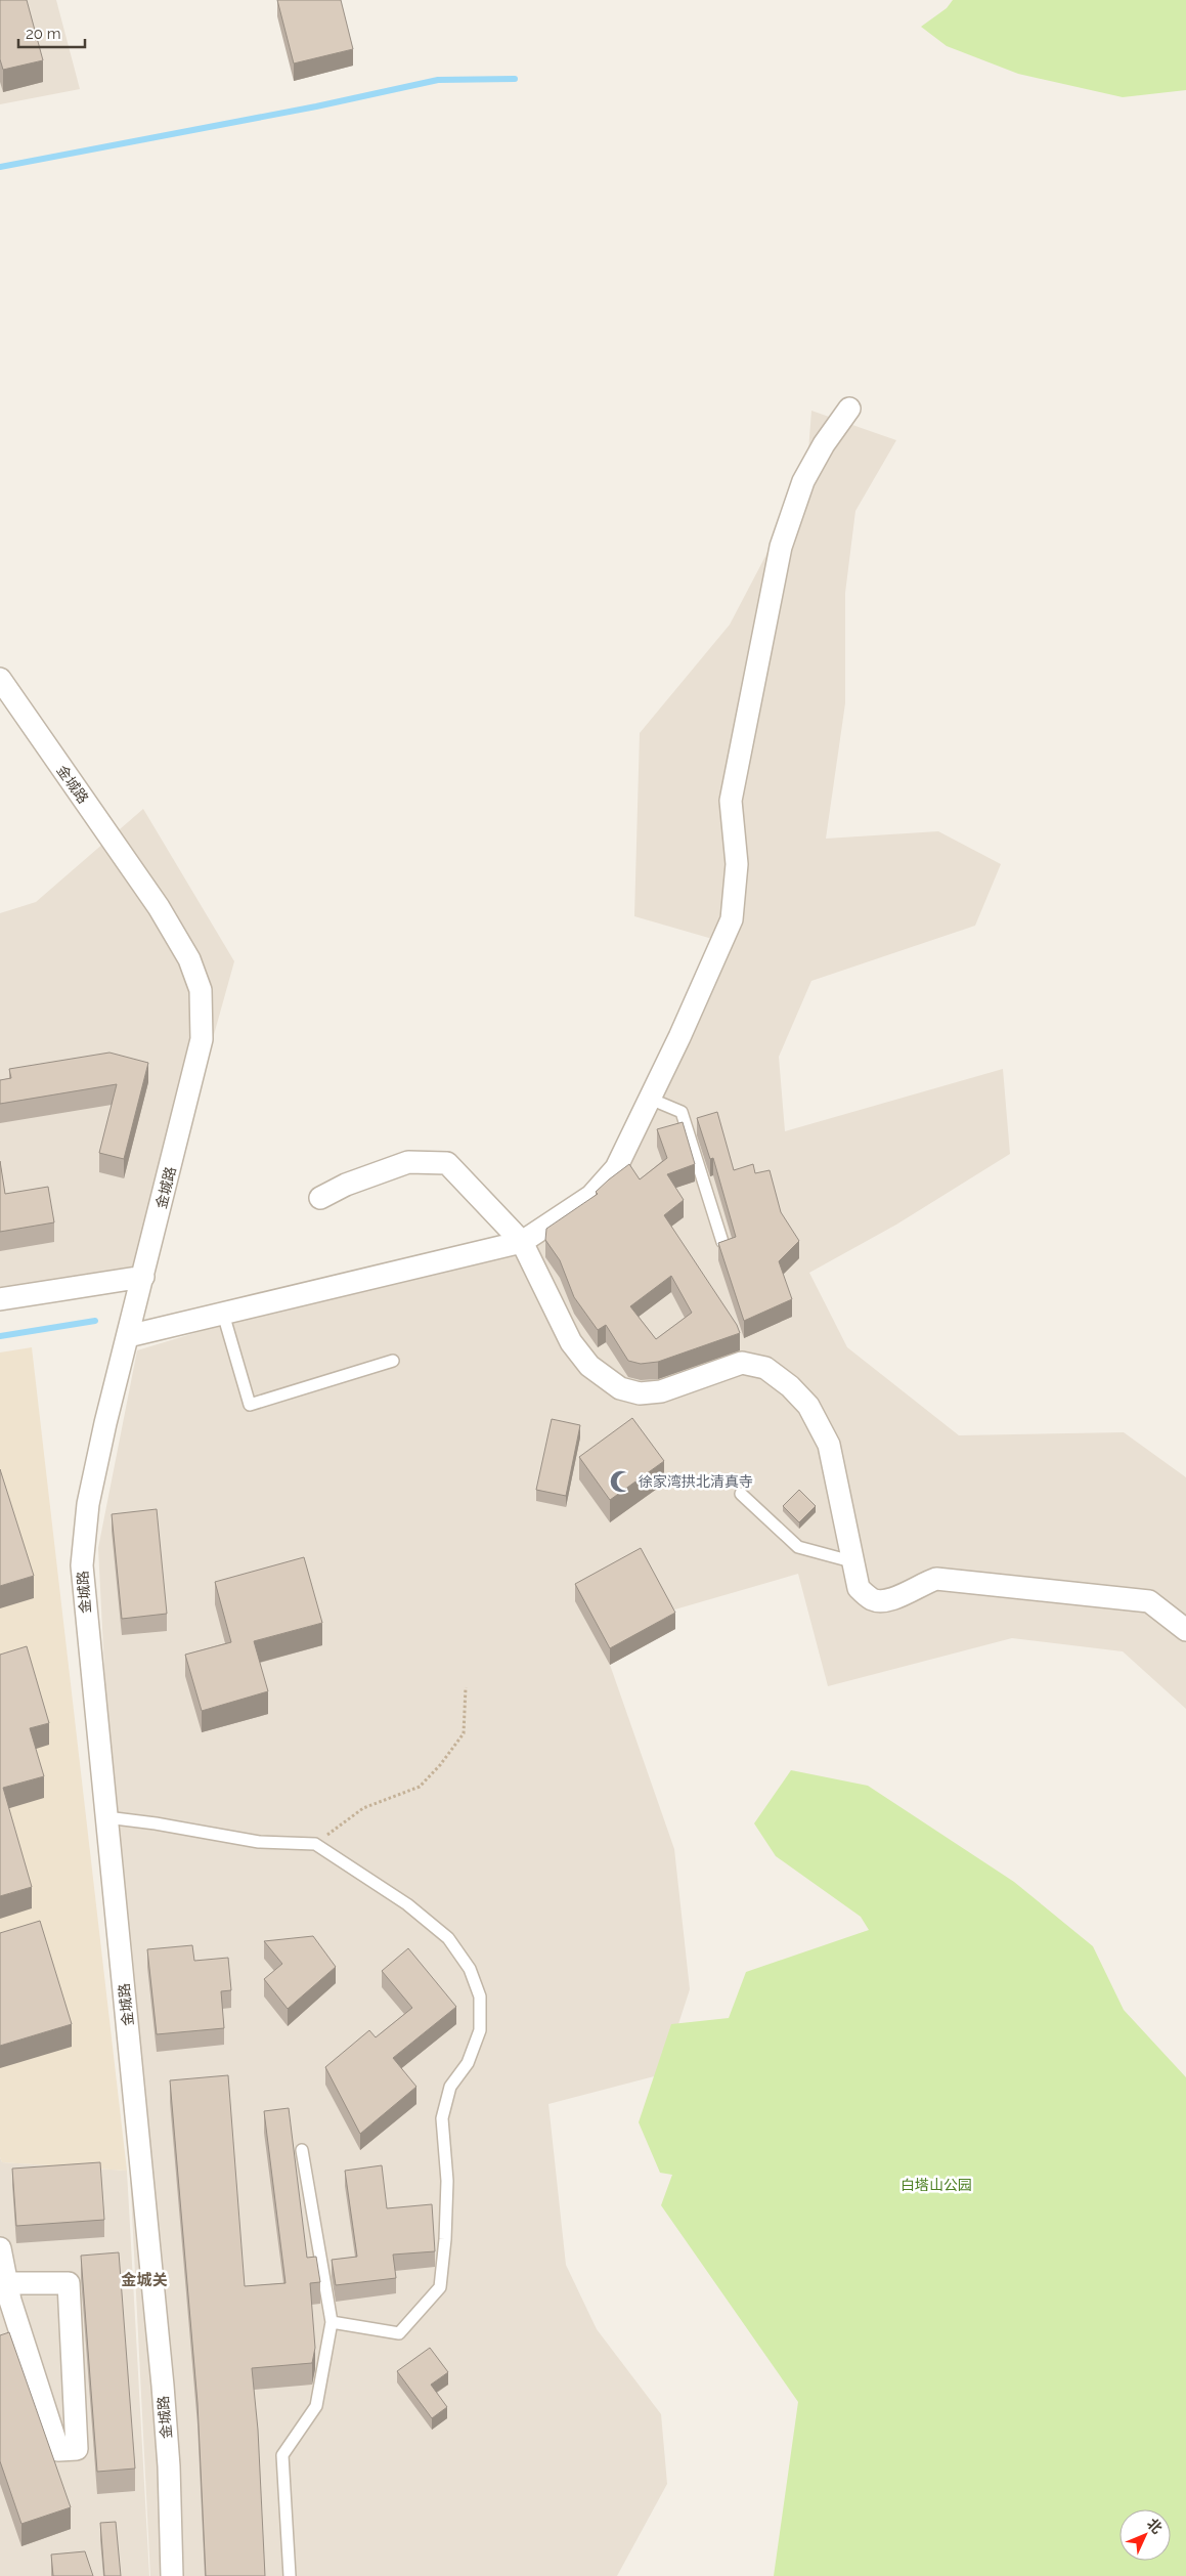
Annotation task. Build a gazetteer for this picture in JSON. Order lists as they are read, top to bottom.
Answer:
{
  "streets": {
    "street": ["金城路"]
  },
  "districts": ["金城关"],
  "parks": ["白塔山公园"],
  "places": {
    "mosque": ["徐家湾拱北清真寺"]
  },
  "scale_bar": "20 m",
  "north": "top right"
}
